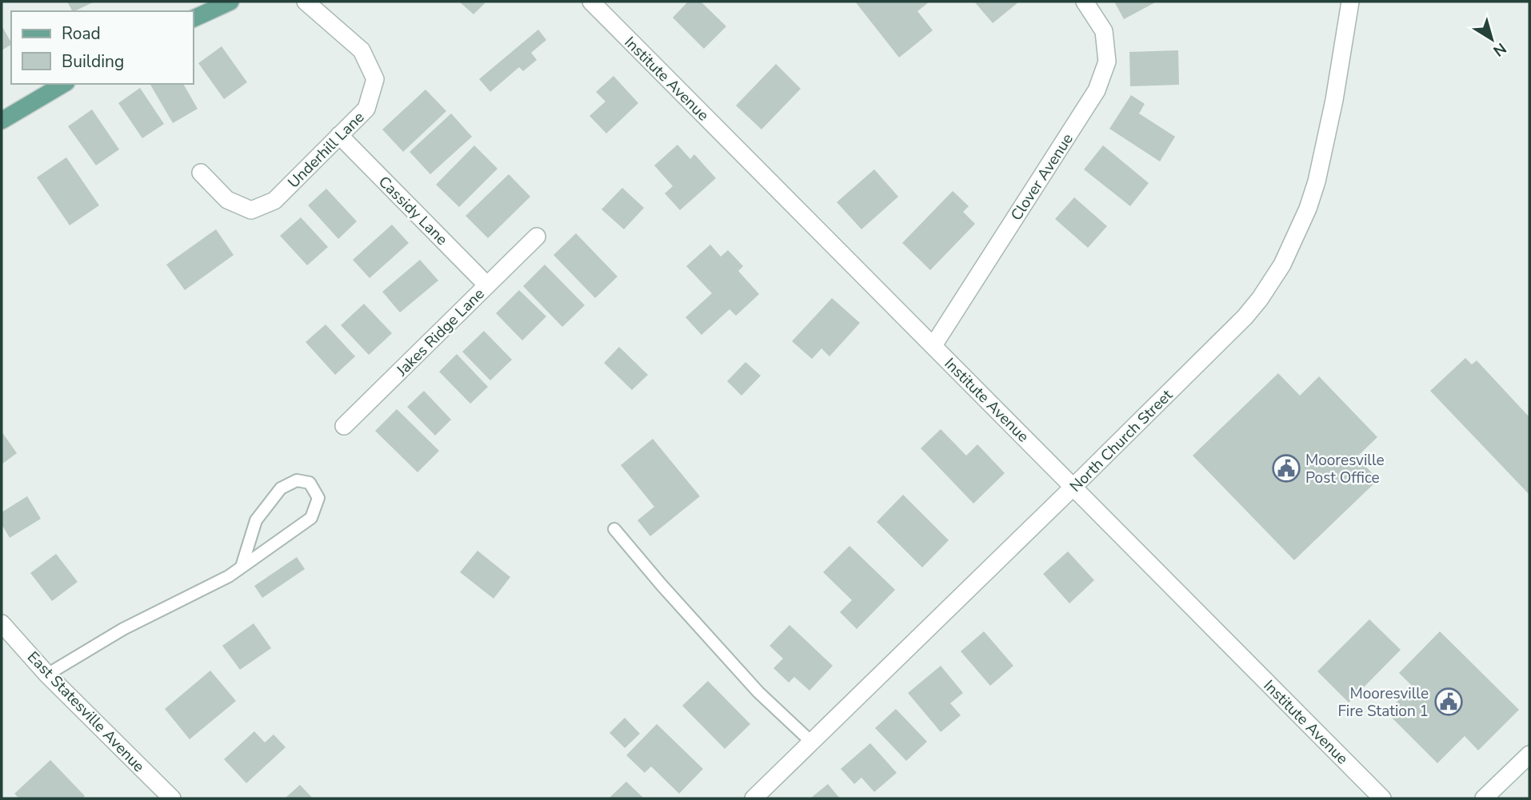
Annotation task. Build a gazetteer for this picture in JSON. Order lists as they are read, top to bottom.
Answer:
{
  "streets": {
    "street": [
      "Institute Avenue",
      "Underhill Lane",
      "Clover Avenue",
      "Cassidy Lane",
      "Jakes Ridge Lane",
      "North Church Street",
      "East Statesville Avenue"
    ]
  },
  "crossings": [
    ["Institute Avenue", "Clover Avenue"],
    ["Institute Avenue", "North Church Street"],
    ["Underhill Lane", "Cassidy Lane"],
    ["Cassidy Lane", "Jakes Ridge Lane"]
  ],
  "places": {
    "public building": ["Mooresville Post Office", "Mooresville Fire Station 1"]
  },
  "legend": ["Road", "Building"],
  "north": "bottom right"
}
